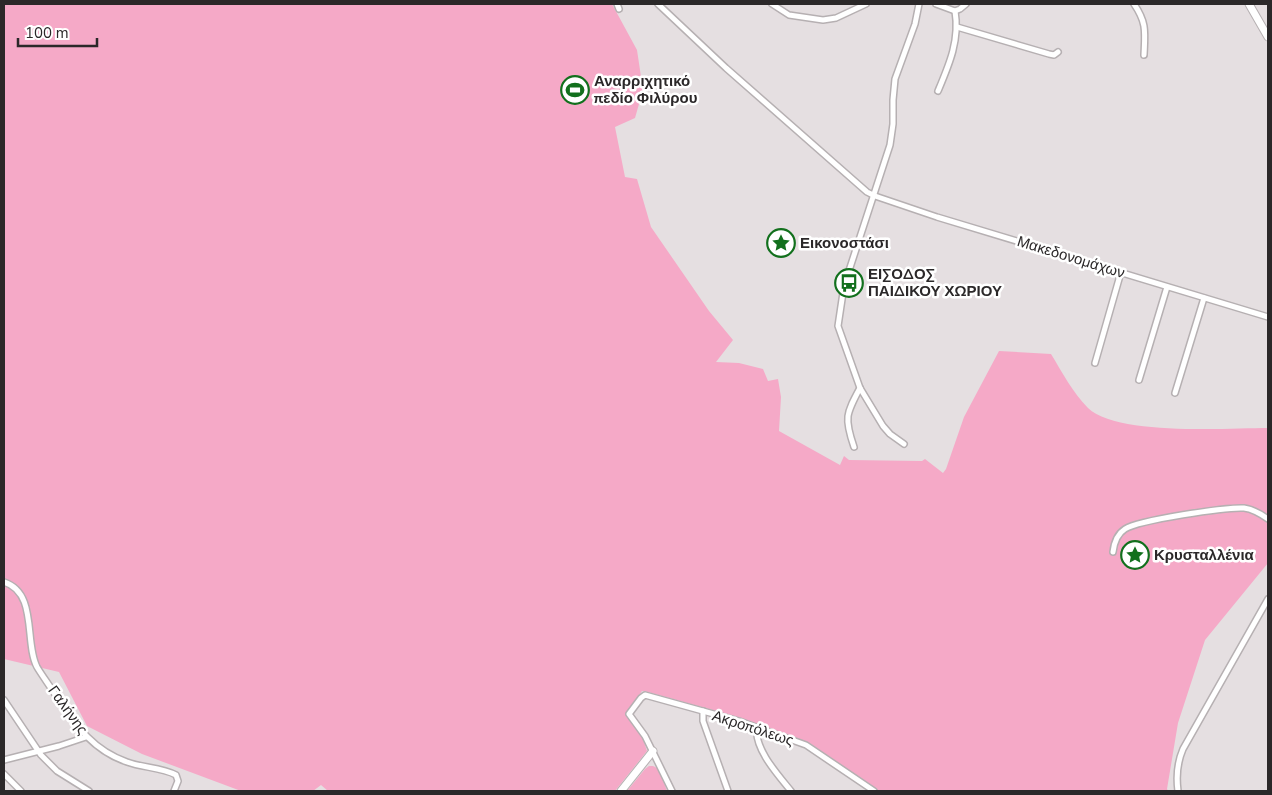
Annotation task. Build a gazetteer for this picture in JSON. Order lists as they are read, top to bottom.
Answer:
{
  "streets": {
    "street": ["Μακεδονομάχων", "Γαλήνης", "Ακροπόλεως"]
  },
  "places": {
    "sports": ["Αναρριχητικό πεδίο Φιλύρου"],
    "place": ["Εικονοστάσι", "Κρυσταλλένια"],
    "bus stop": ["ΕΙΣΟΔΟΣ ΠΑΙΔΙΚΟΥ ΧΩΡΙΟΥ"]
  },
  "scale_bar": "100 m"
}
